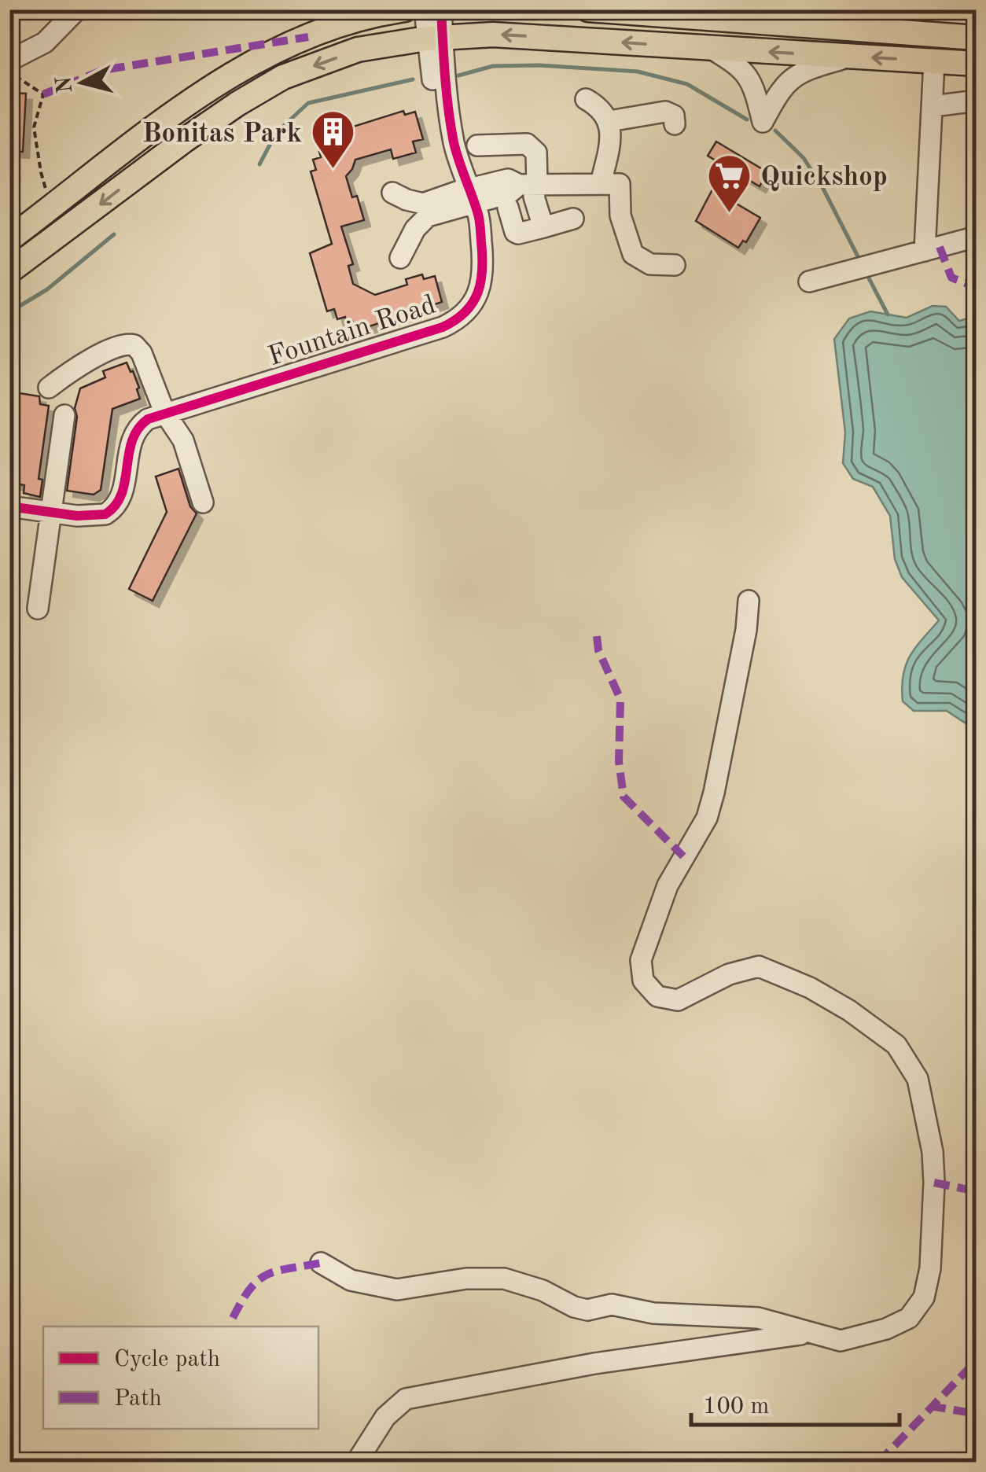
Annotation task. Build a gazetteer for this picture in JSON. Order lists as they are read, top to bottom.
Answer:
{
  "streets": {
    "street": ["Fountain Road"]
  },
  "places": {
    "building": ["Bonitas Park"],
    "supermarket": ["Quickshop"]
  },
  "legend": ["Cycle path", "Path"],
  "scale_bar": "100 m",
  "north": "left"
}
